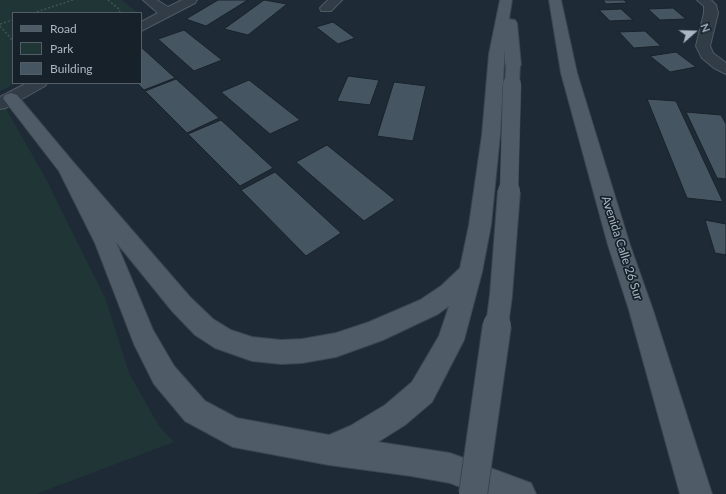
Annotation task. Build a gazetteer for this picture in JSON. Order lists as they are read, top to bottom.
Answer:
{
  "streets": {
    "main road": ["Avenida Calle 26 Sur"]
  },
  "legend": ["Road", "Park", "Building"],
  "north": "right"
}
